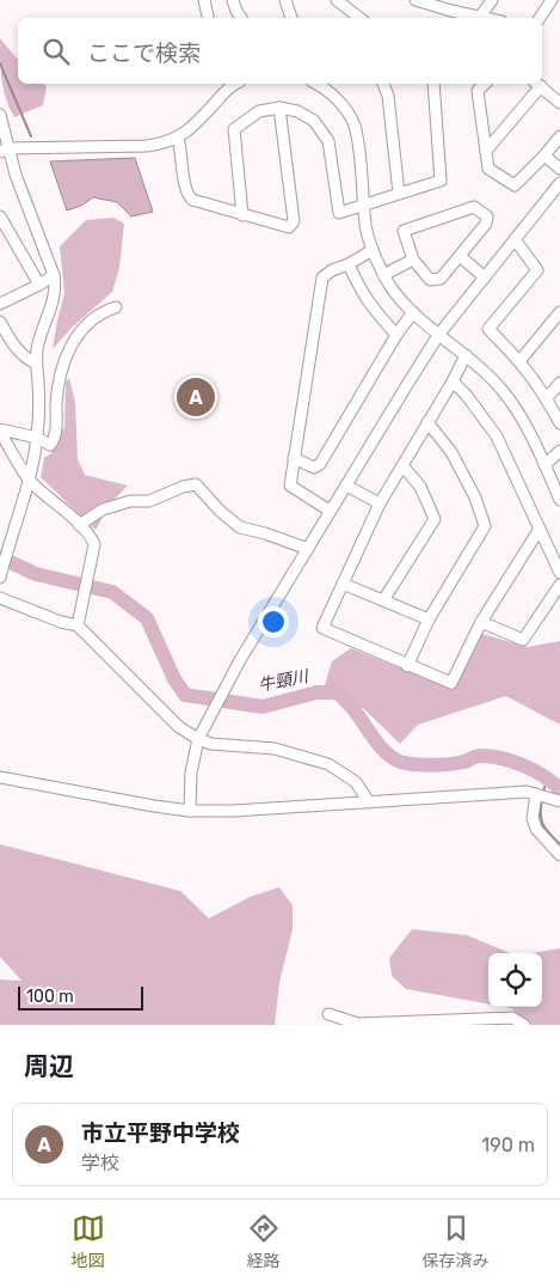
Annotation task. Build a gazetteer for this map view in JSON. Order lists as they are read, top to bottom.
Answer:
{
  "water": ["牛頸川"],
  "scale_bar": "100 m",
  "page": {
    "search": "ここで検索",
    "pins": "A",
    "scale": "100 m",
    "heading": "周辺",
    "list": [
      {
        "mark": "A",
        "name": "市立平野中学校",
        "note": "学校",
        "value": "190 m"
      }
    ],
    "nav": ["地図", "経路", "保存済み"]
  }
}
